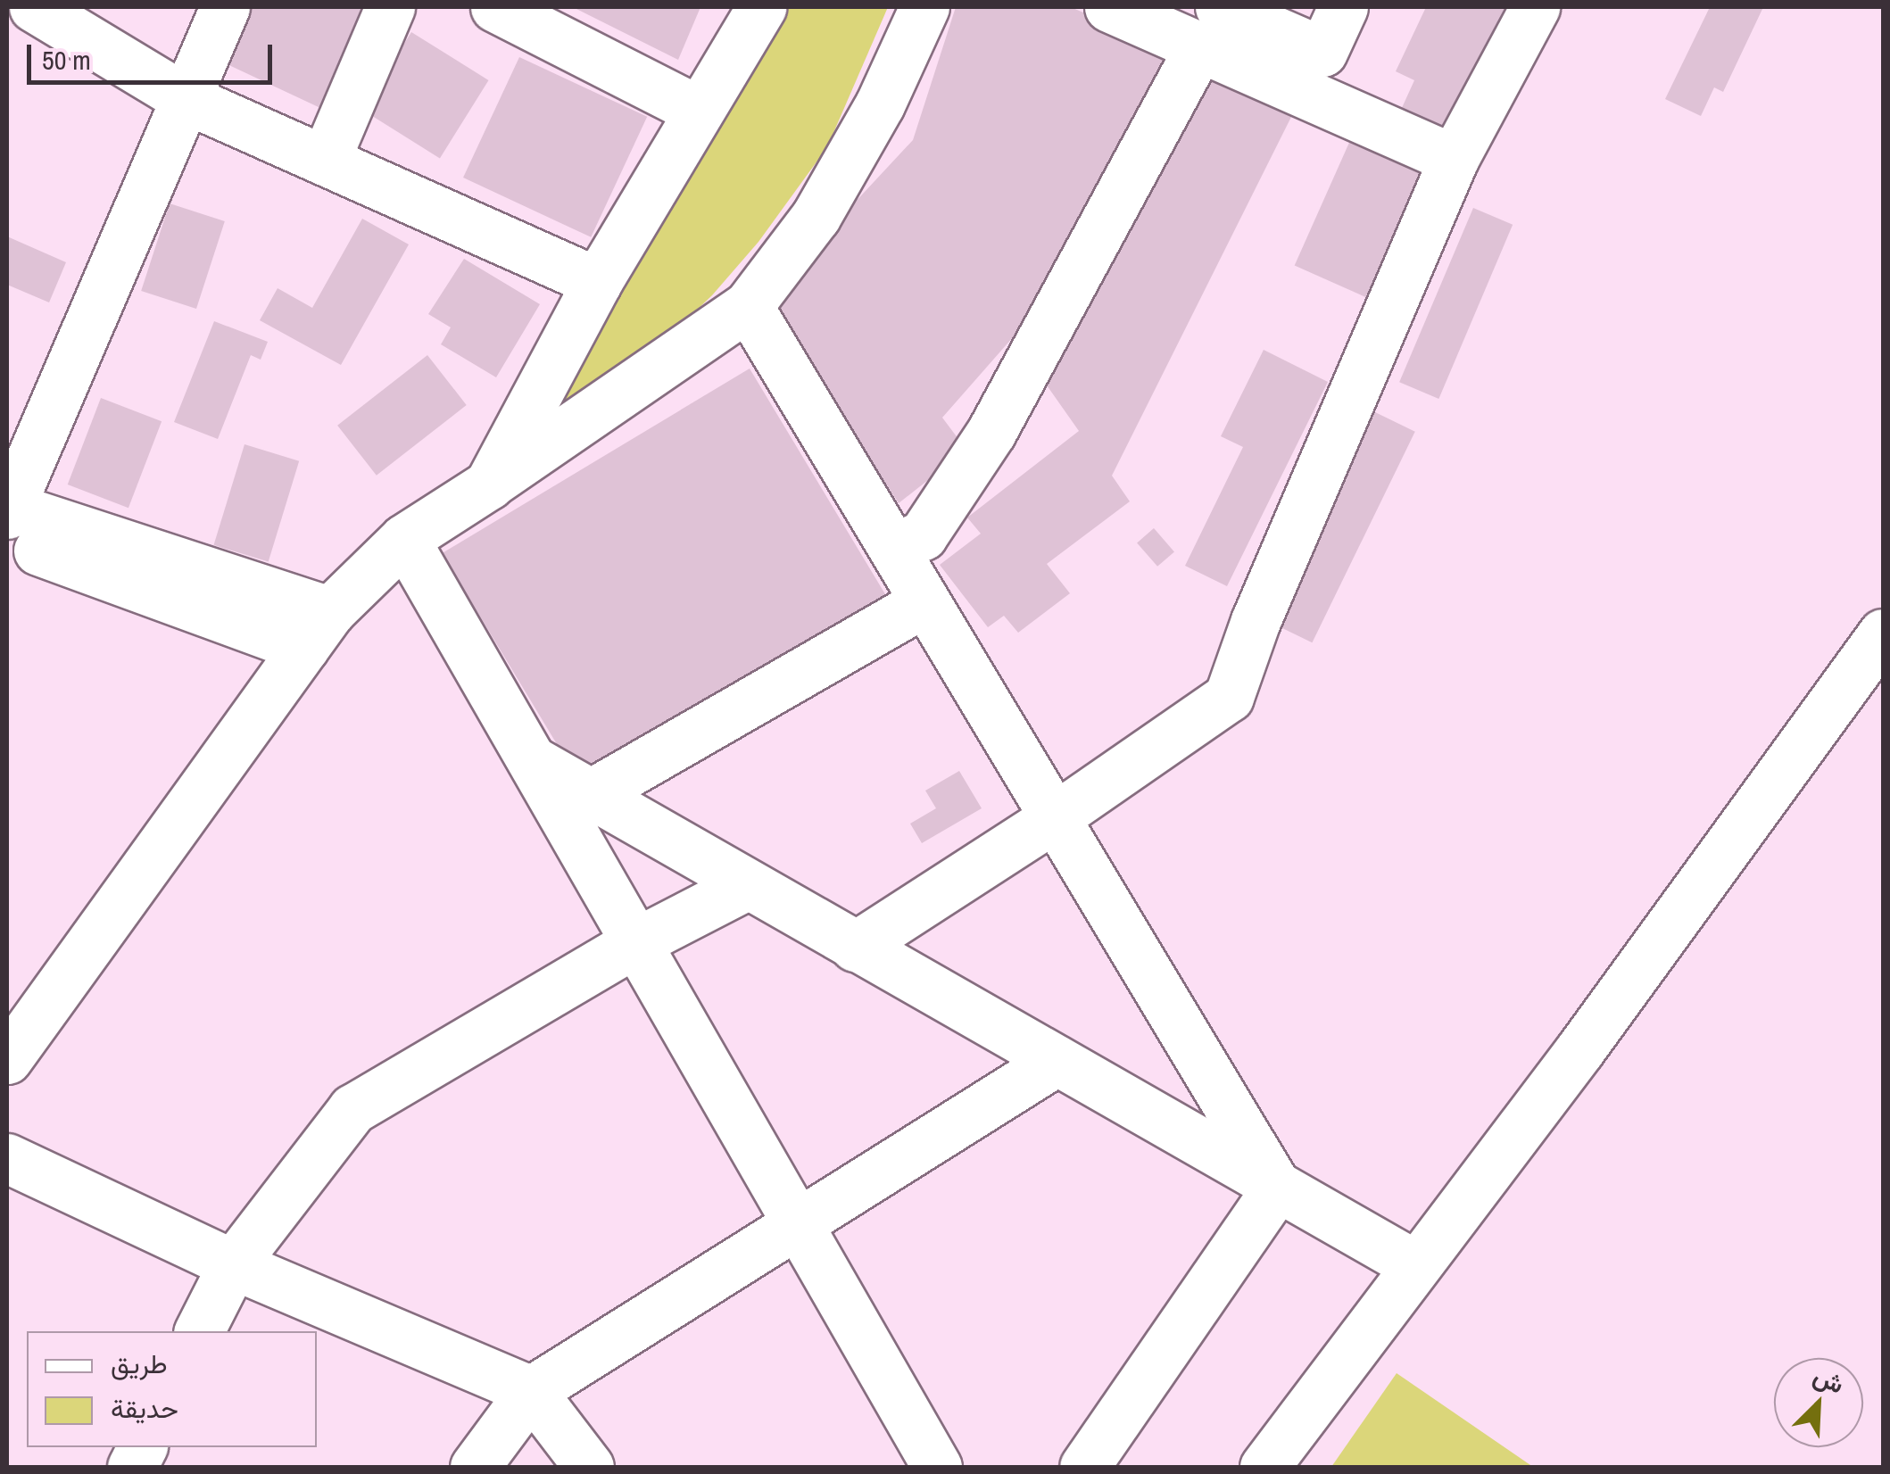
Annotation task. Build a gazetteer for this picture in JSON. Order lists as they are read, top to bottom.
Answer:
{
  "legend": ["طريق", "حديقة"],
  "scale_bar": "50 m",
  "north": "top right"
}
